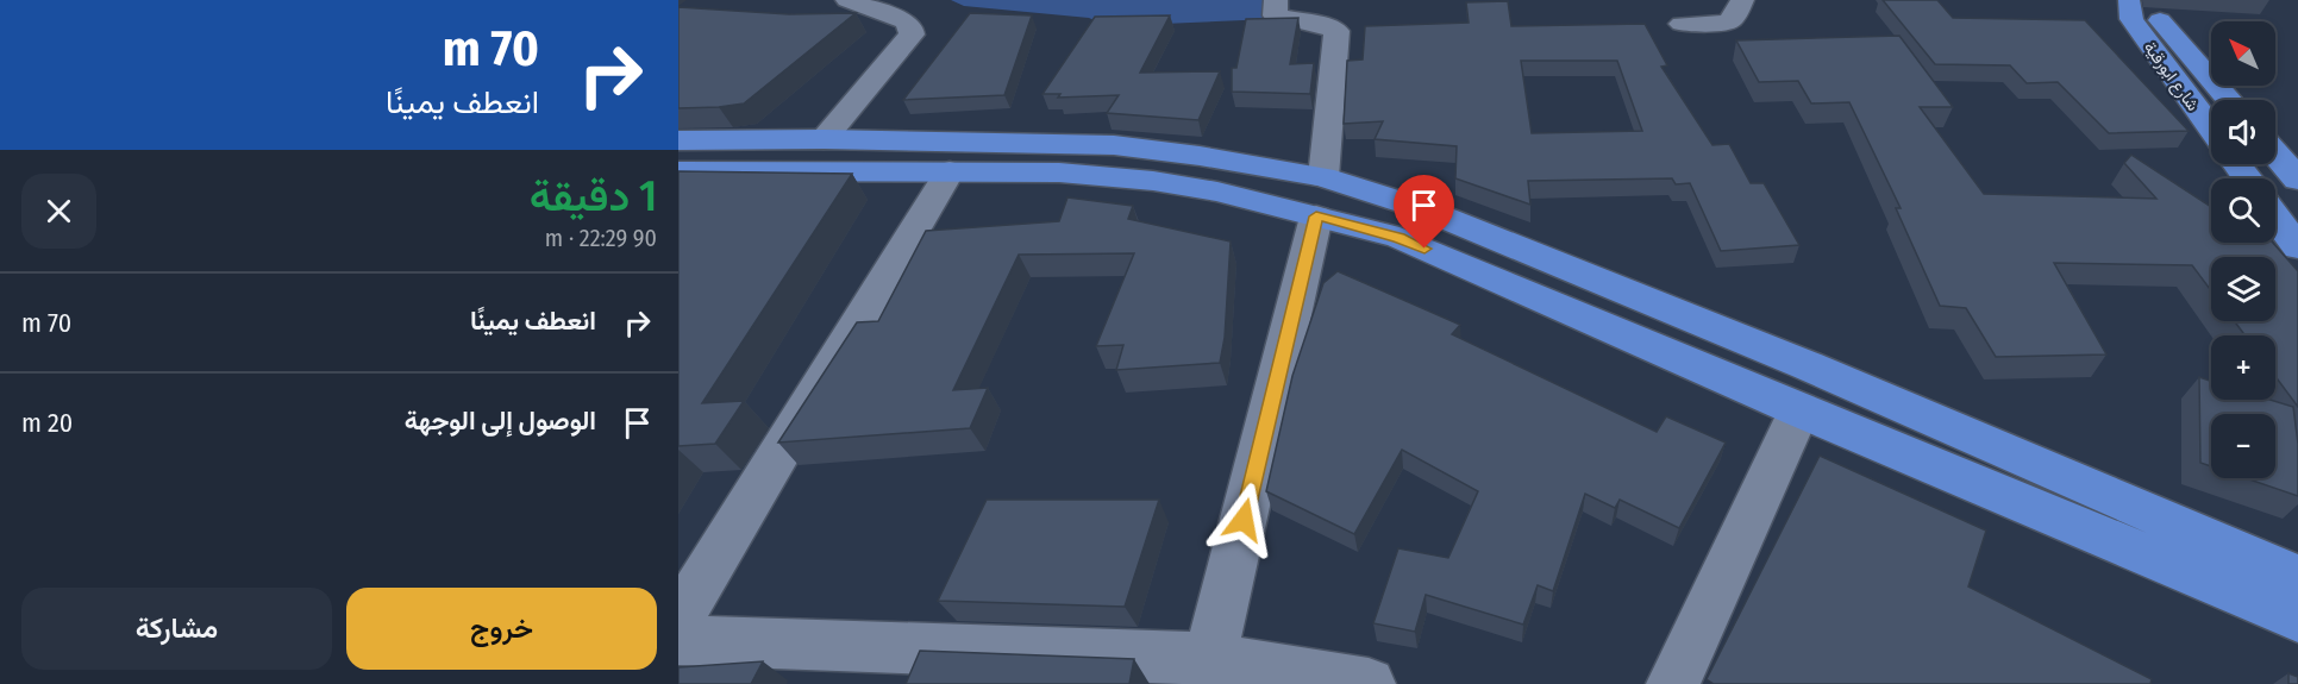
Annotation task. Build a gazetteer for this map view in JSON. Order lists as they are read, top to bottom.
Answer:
{
  "streets": {
    "main road": ["شارع ابورقية"]
  },
  "north": "top left",
  "page": {
    "turn": ["70 m", "انعطف يمينًا"],
    "map_buttons": ["+", "−"],
    "heading": ["1 دقيقة", "90 m · 22:29"],
    "list": [
      {
        "name": "انعطف يمينًا",
        "value": "70 m"
      },
      {
        "name": "الوصول إلى الوجهة",
        "value": "20 m"
      }
    ],
    "buttons": ["خروج", "مشاركة"]
  }
}
